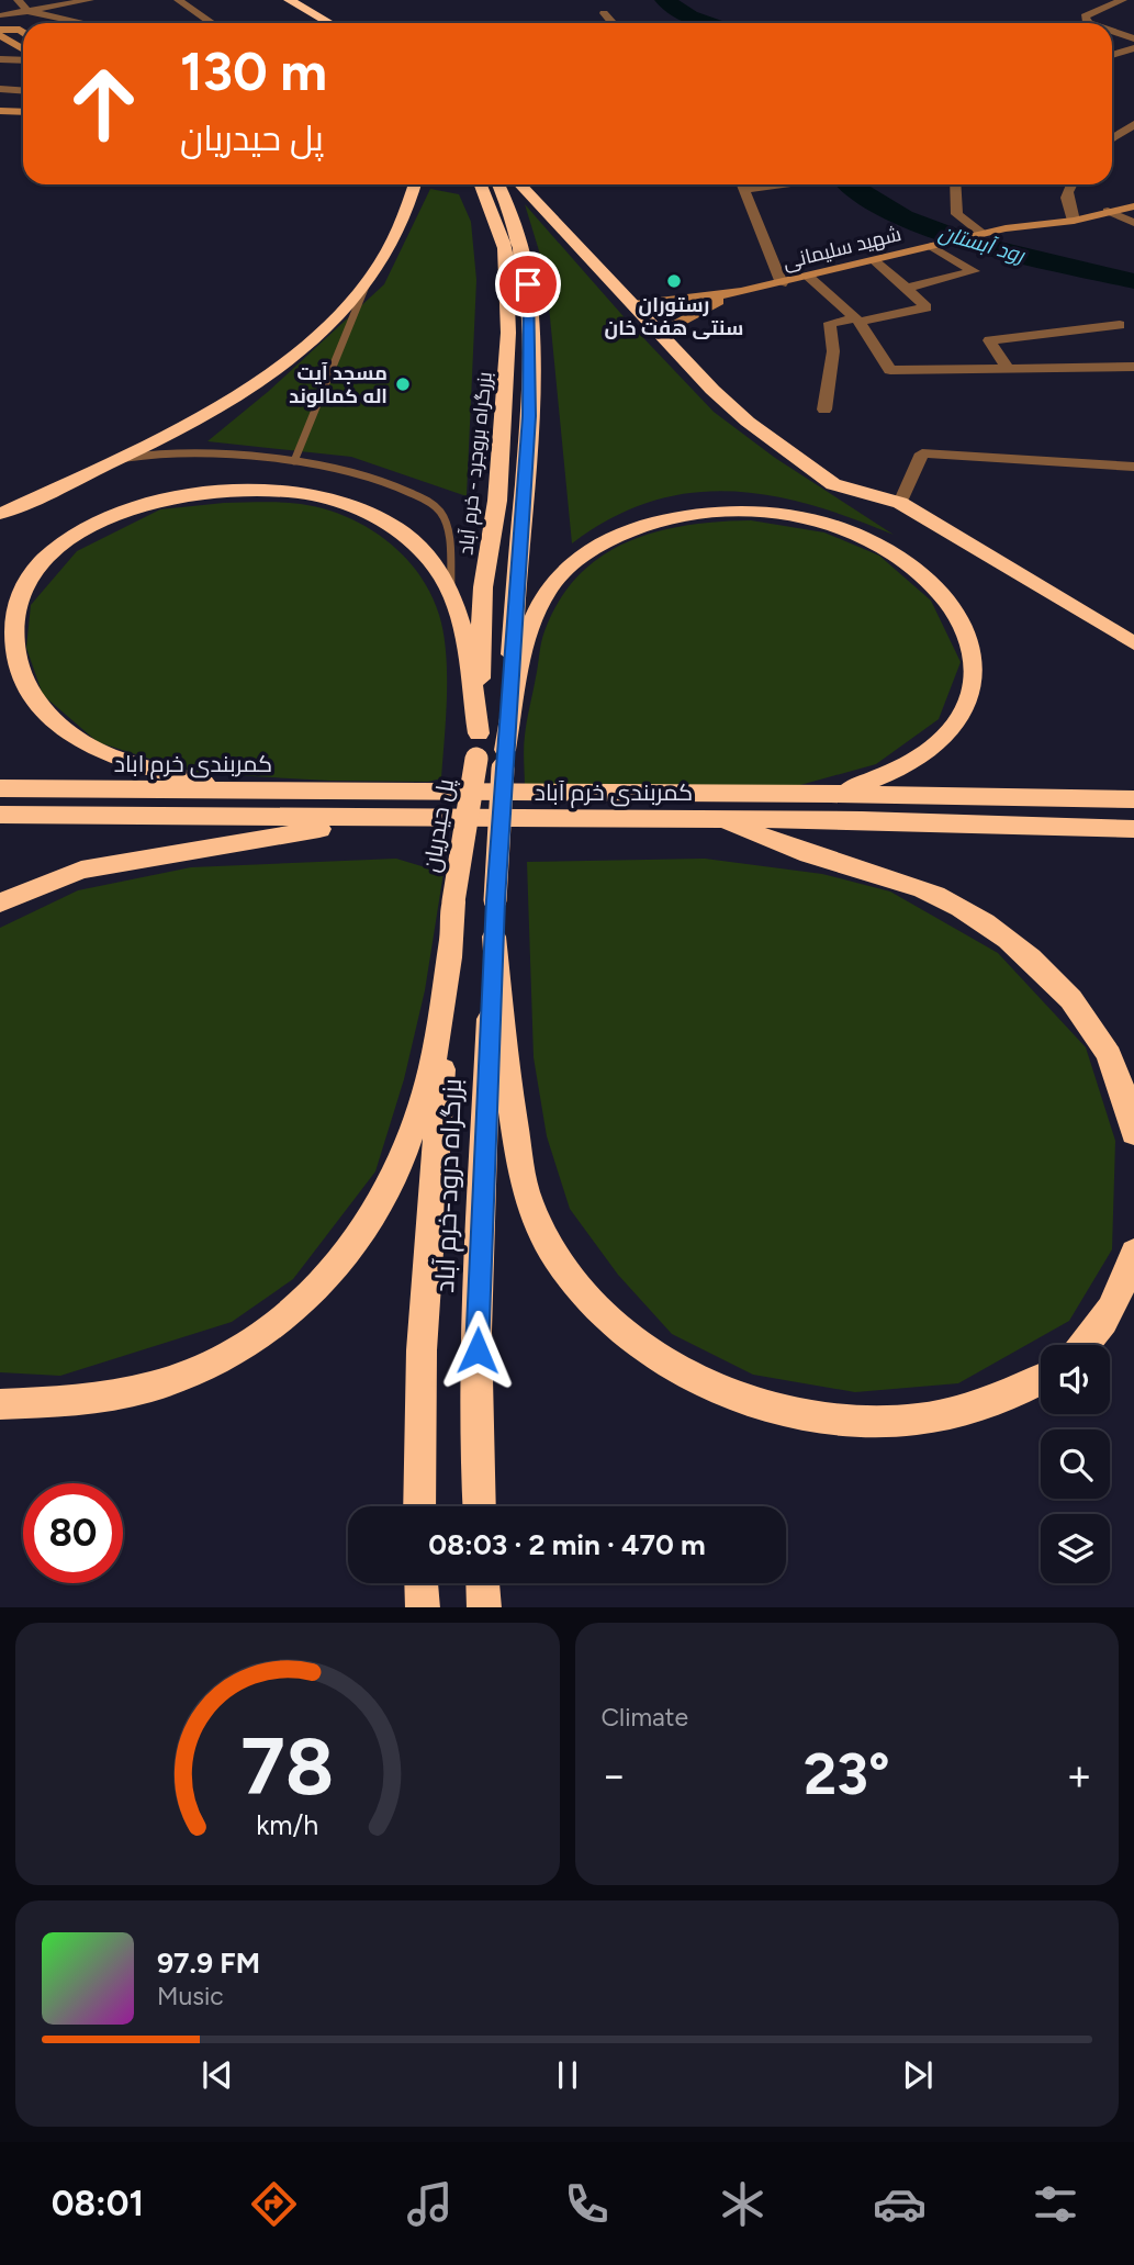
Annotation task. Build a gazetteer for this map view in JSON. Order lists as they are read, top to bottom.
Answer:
{
  "streets": {
    "highway": [
      "بزرگراه بروجرد - خرم آباد",
      "کمربندی خرم اباد",
      "کمربندی خرم آباد",
      "پل حیدریان",
      "بزرگراه درود-خرم آباد"
    ],
    "street": ["شهید سلیمانی"]
  },
  "crossings": [
    ["بزرگراه بروجرد - خرم آباد", "پل حیدریان"],
    ["کمربندی خرم اباد", "کمربندی خرم آباد"],
    ["پل حیدریان", "بزرگراه درود-خرم آباد"]
  ],
  "water": ["رود آبستان"],
  "places": ["رستوران سنتی هفت خان", "مسجد آیت اله کمالوند"],
  "page": {
    "turn": ["130 m", "پل حیدریان"],
    "limit": "80",
    "trip": "08:03 · 2 min · 470 m",
    "tile": "Climate",
    "heat": ["−", "23°", "+"],
    "song": ["97.9 FM", "Music"],
    "tabs": "08:01",
    "gauge": ["78", "km/h"]
  }
}
